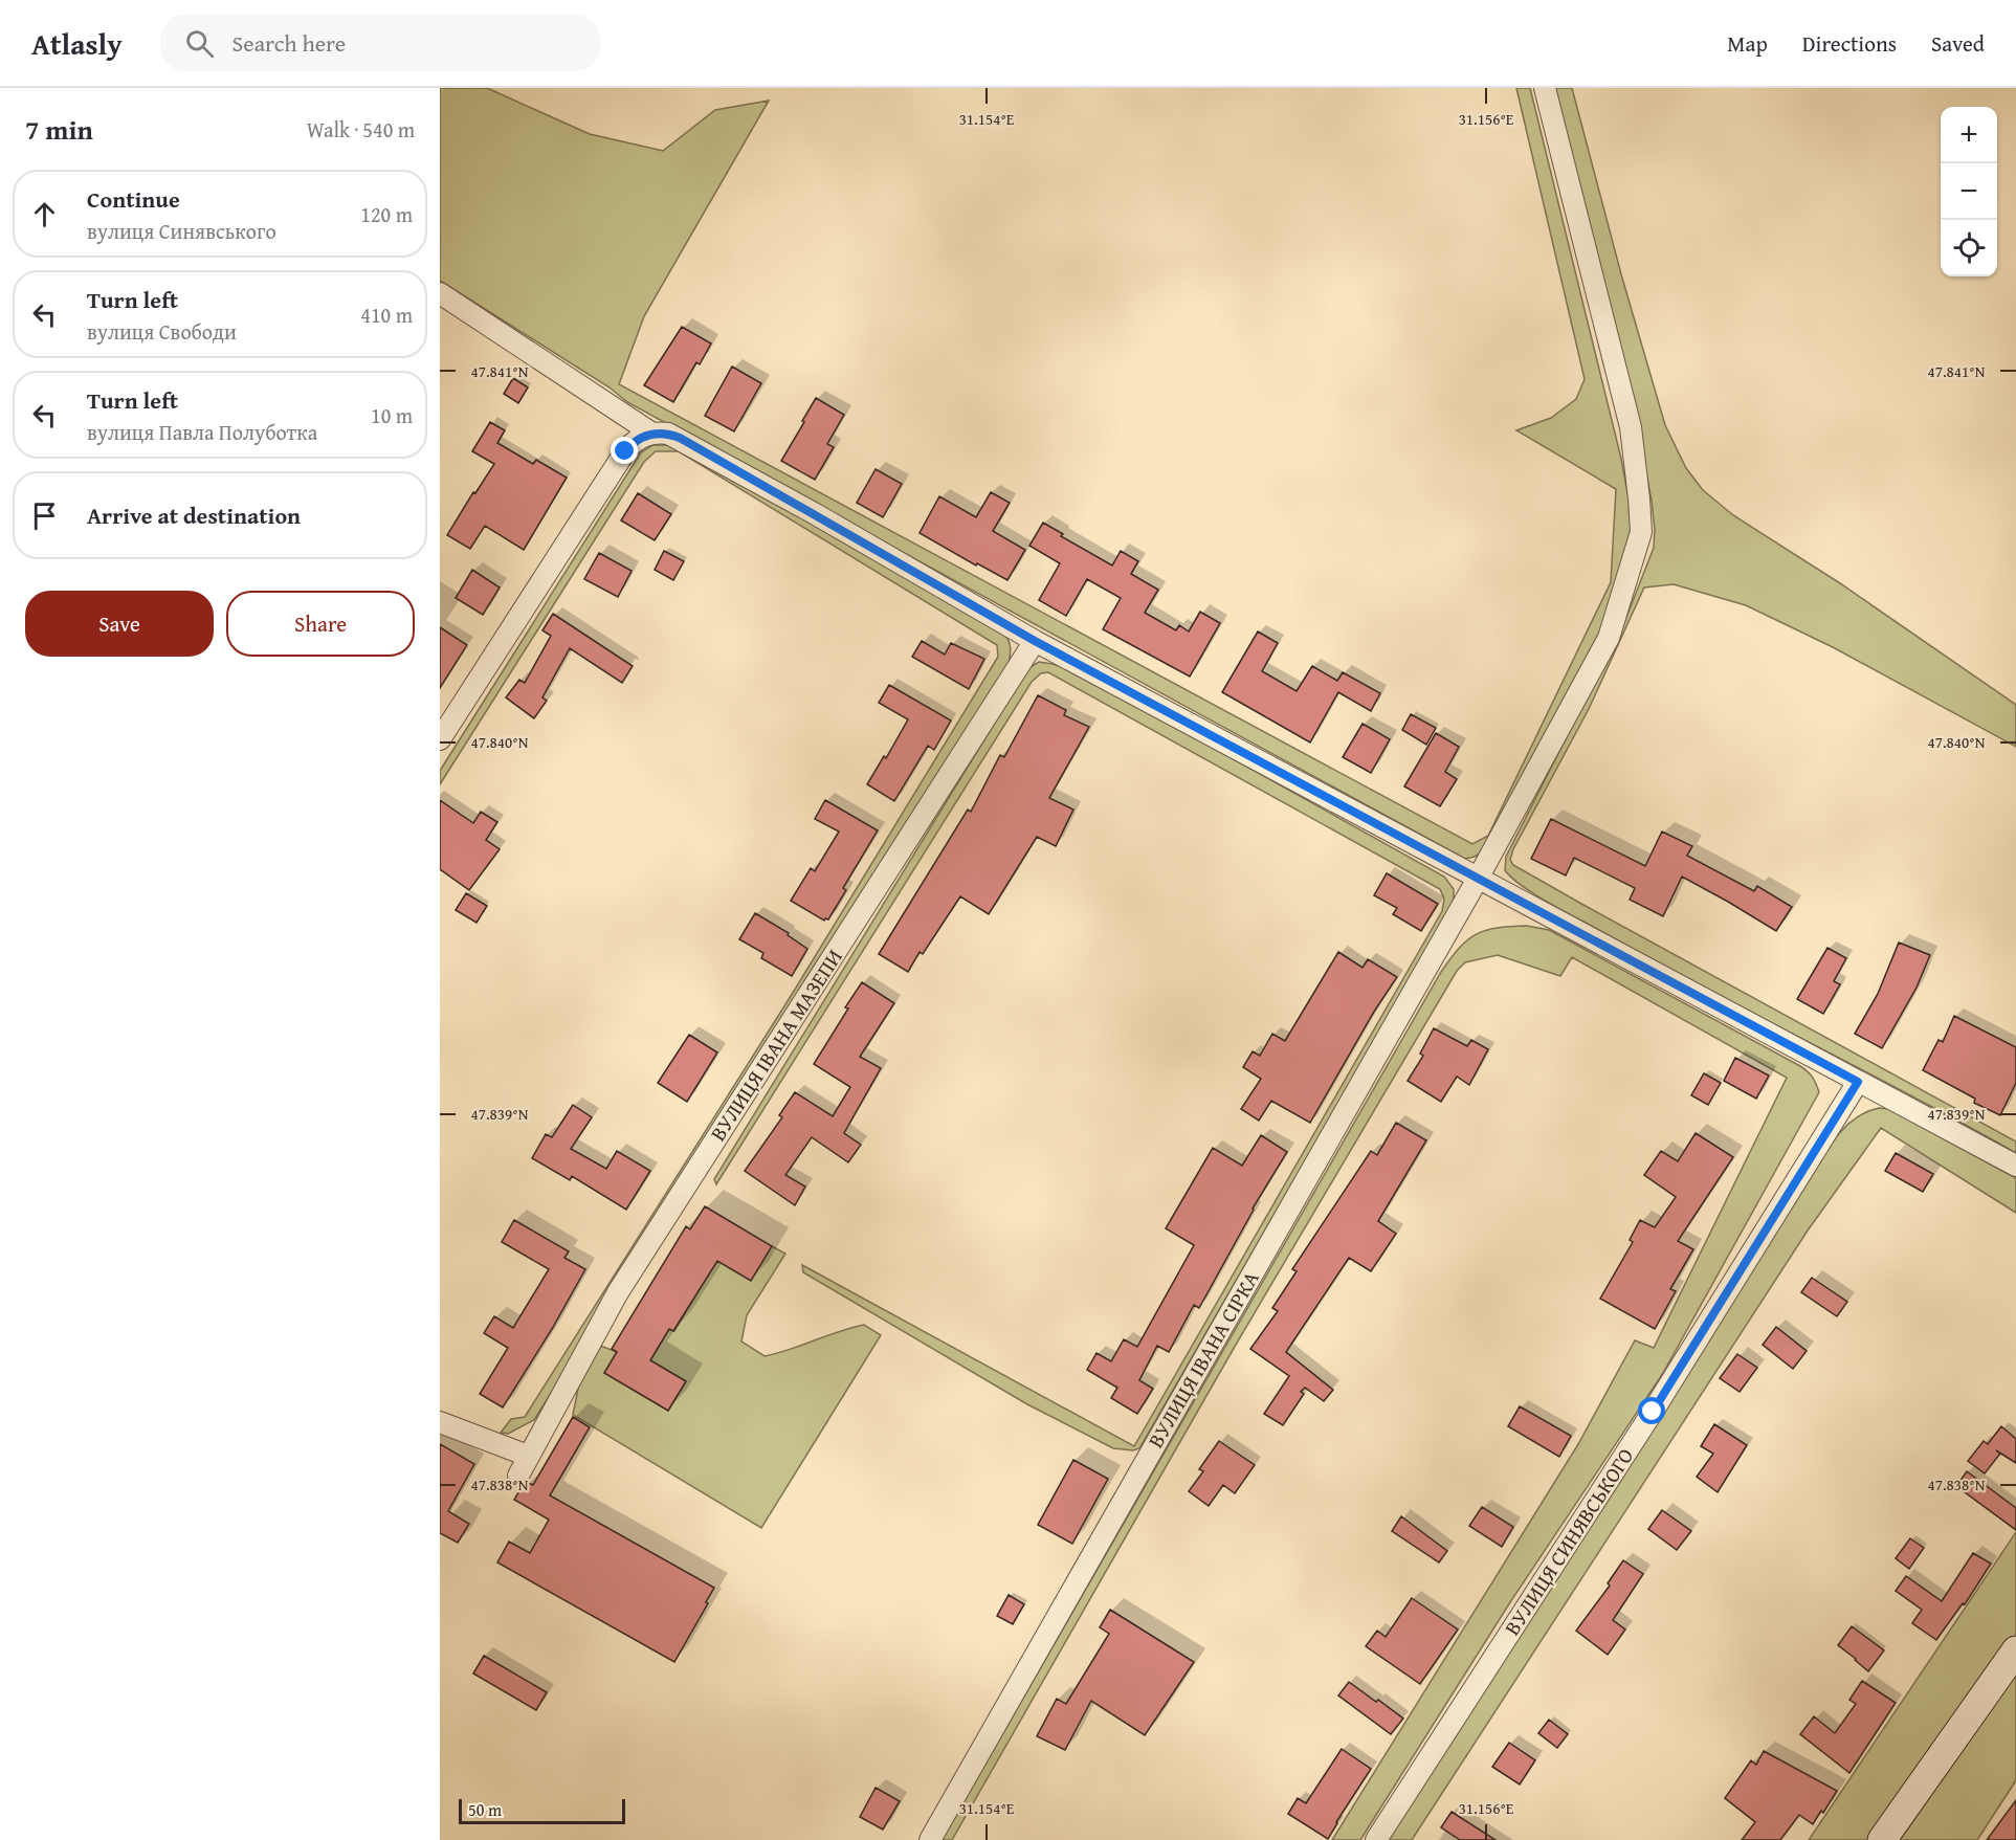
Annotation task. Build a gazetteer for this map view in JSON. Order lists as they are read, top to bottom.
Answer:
{
  "streets": {
    "street": ["ВУЛИЦЯ ІВАНА МАЗЕПИ", "ВУЛИЦЯ ІВАНА СІРКА", "ВУЛИЦЯ СИНЯВСЬКОГО"]
  },
  "scale_bar": "50 m",
  "page": {
    "header": "Atlasly",
    "search": "Search here",
    "nav": ["Map", "Directions", "Saved"],
    "heading": ["7 min", "Walk · 540 m"],
    "map_buttons": ["+", "−"],
    "list": [
      ["Continue", "вулиця Синявського", "120 m"],
      ["Turn left", "вулиця Свободи", "410 m"],
      ["Turn left", "вулиця Павла Полуботка", "10 m"],
      "Arrive at destination"
    ],
    "buttons": ["Save", "Share"],
    "scale": "50 m"
  },
  "coordinates": [
    "31.154°E",
    "31.156°E",
    "47.841°N",
    "47.840°N",
    "47.839°N",
    "47.838°N"
  ]
}
